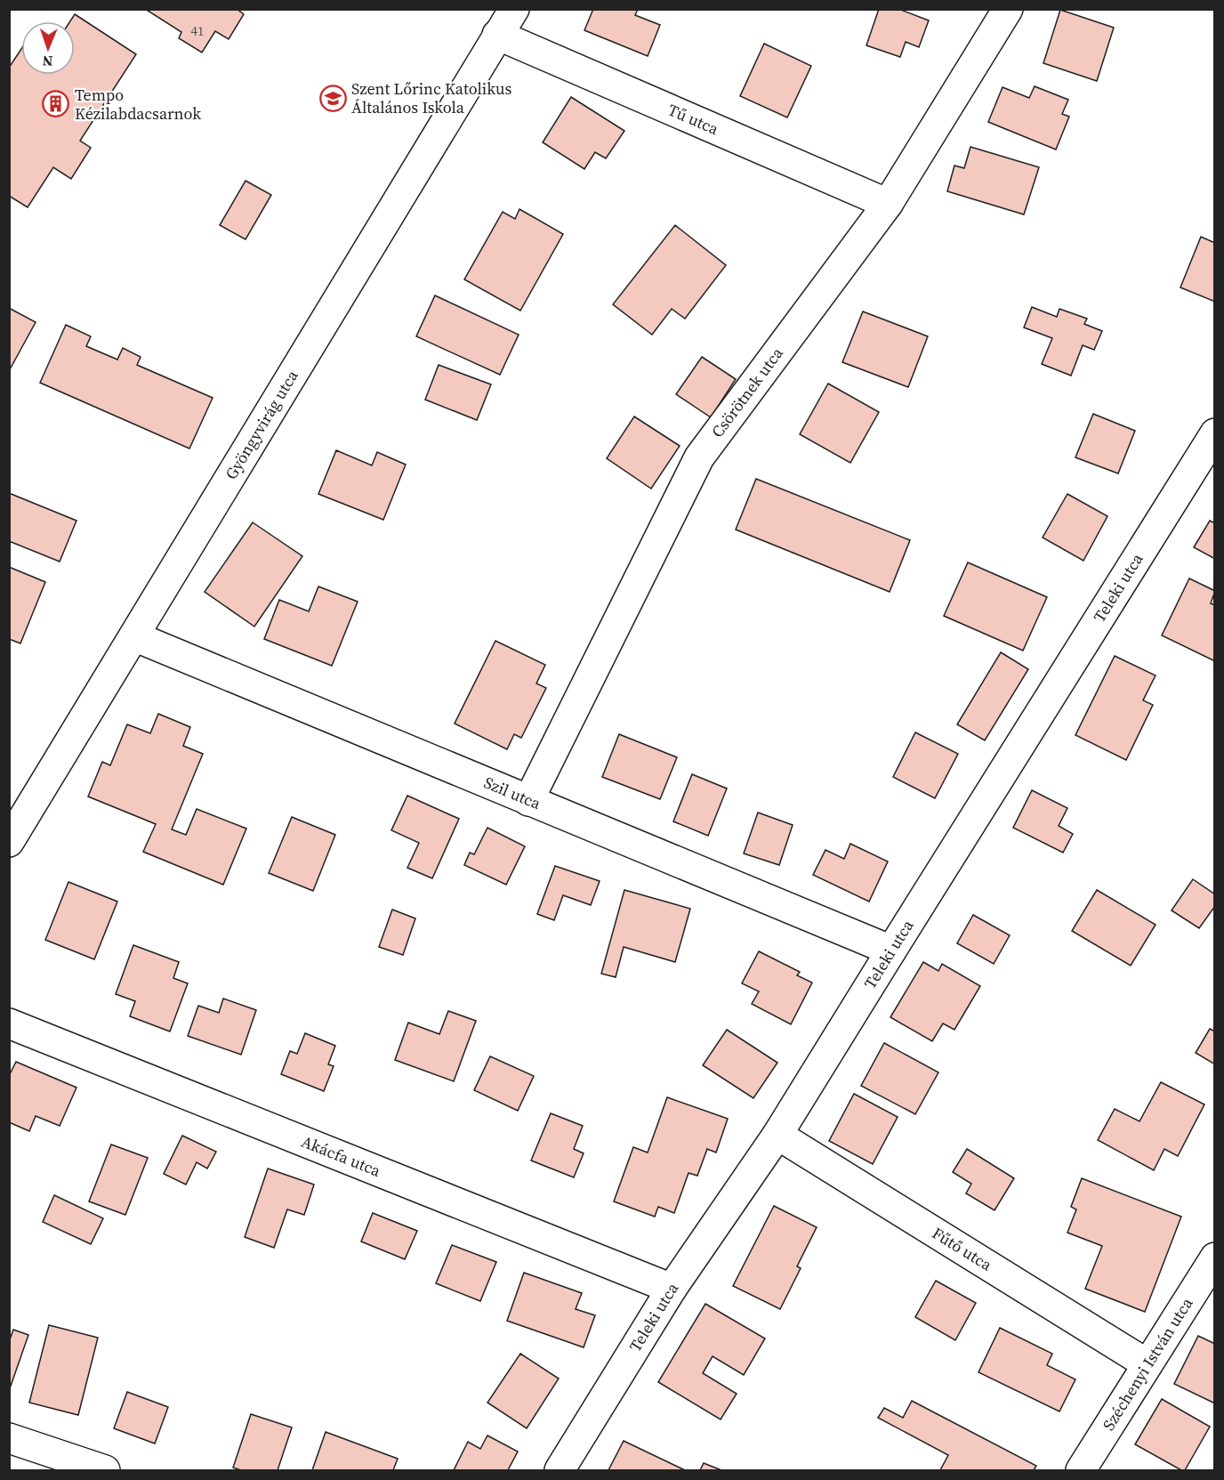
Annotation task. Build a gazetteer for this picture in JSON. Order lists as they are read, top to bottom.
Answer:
{
  "streets": {
    "street": [
      "Tű utca",
      "Csörötnek utca",
      "Gyöngyvirág utca",
      "Teleki utca",
      "Szil utca",
      "Akácfa utca",
      "Fűtő utca",
      "Széchenyi István utca"
    ]
  },
  "crossings": [
    ["Tű utca", "Csörötnek utca"],
    ["Tű utca", "Gyöngyvirág utca"],
    ["Csörötnek utca", "Szil utca"],
    ["Gyöngyvirág utca", "Szil utca"],
    ["Teleki utca", "Szil utca"],
    ["Teleki utca", "Akácfa utca"],
    ["Teleki utca", "Fűtő utca"],
    ["Fűtő utca", "Széchenyi István utca"]
  ],
  "places": {
    "school or university": ["Szent Lőrinc Katolikus Általános Iskola"],
    "building": ["Tempo Kézilabdacsarnok"]
  },
  "house_numbers": ["41"],
  "north": "bottom"
}
